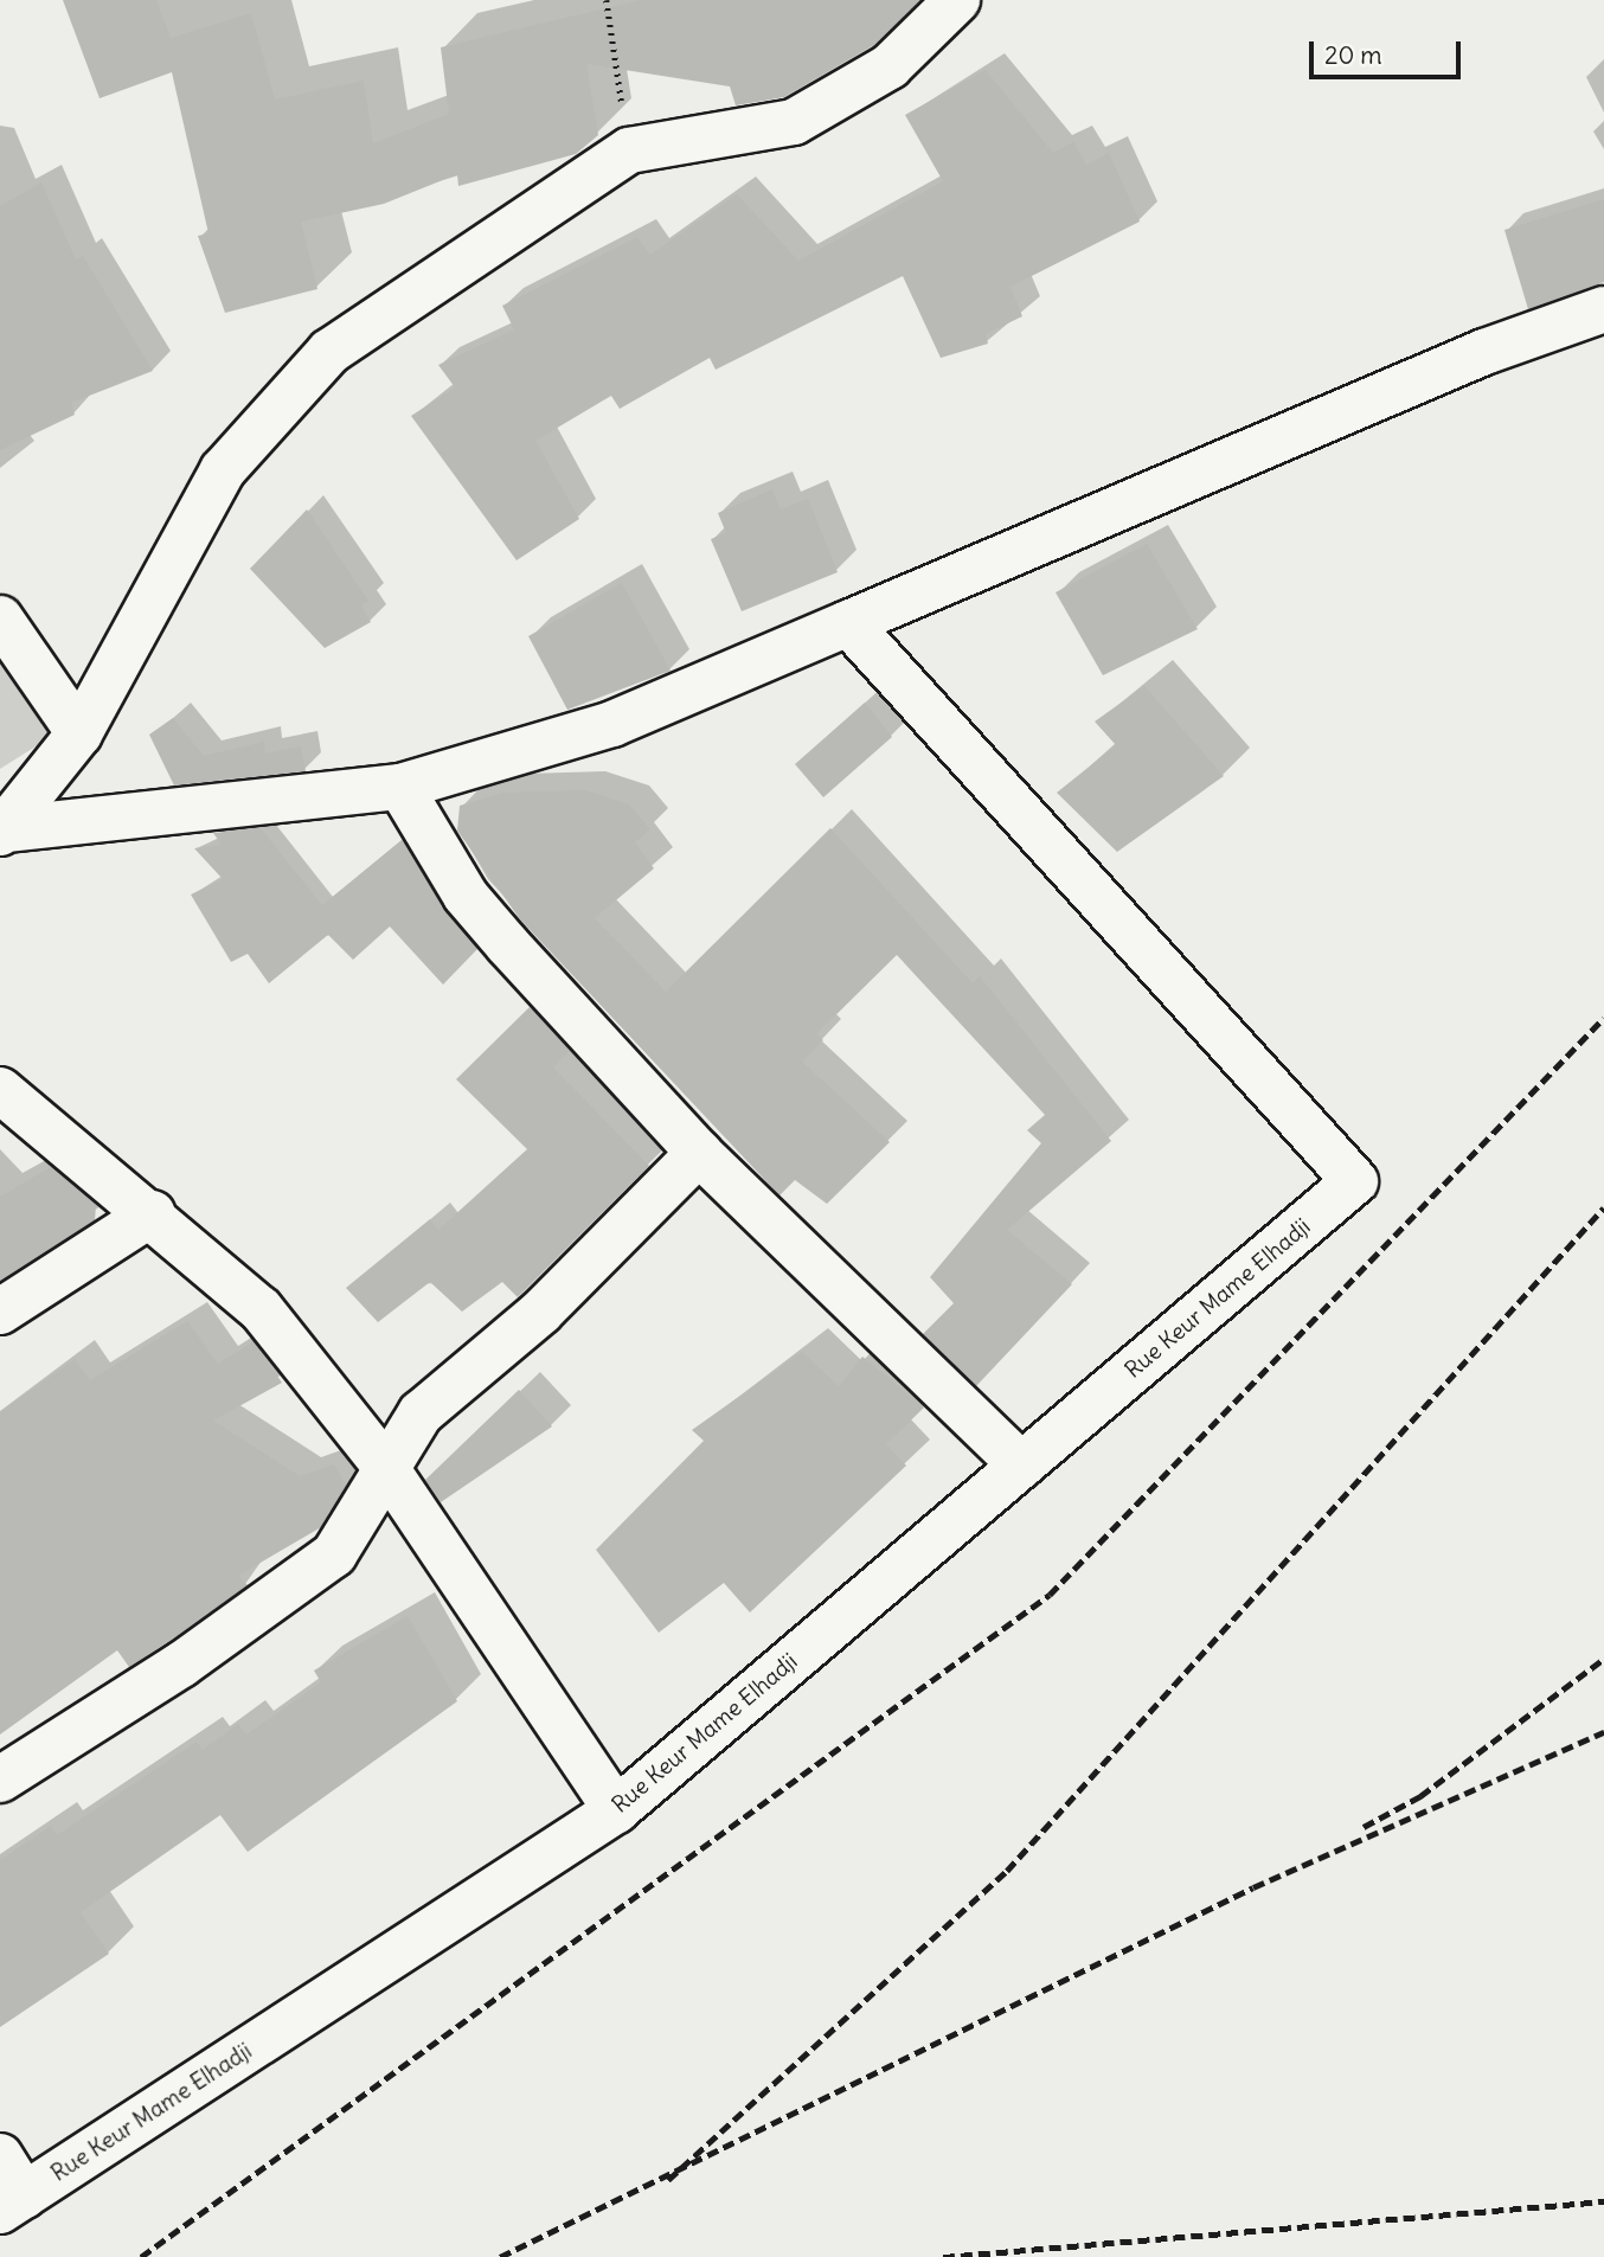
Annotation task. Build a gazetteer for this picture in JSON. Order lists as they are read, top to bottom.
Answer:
{
  "streets": {
    "street": ["Rue Keur Mame Elhadji"]
  },
  "scale_bar": "20 m"
}
